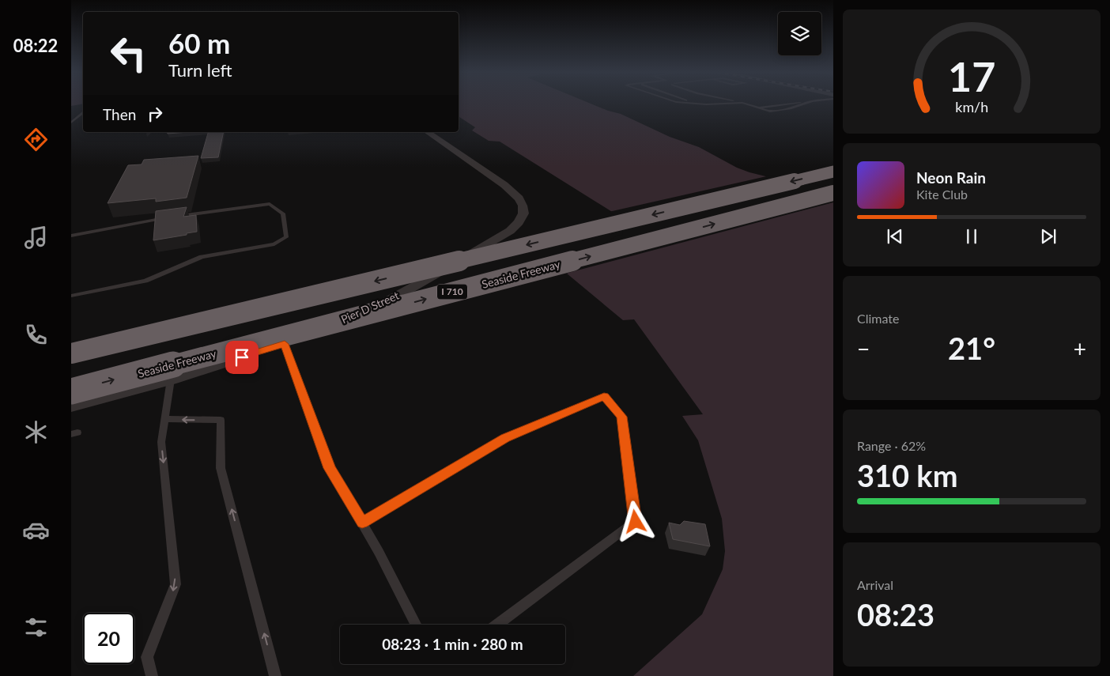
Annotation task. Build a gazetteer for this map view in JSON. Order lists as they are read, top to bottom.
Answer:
{
  "streets": {
    "highway": ["Seaside Freeway", "I 710"],
    "street": ["Pier D Street"]
  },
  "page": {
    "tabs": "08:22",
    "turn": ["60 m", "Turn left"],
    "then": "Then",
    "song": ["Neon Rain", "Kite Club"],
    "tile": [
      "Climate",
      ["Range · 62%", "310 km"],
      ["Arrival", "08:23"]
    ],
    "heat": ["−", "21°", "+"],
    "limit": "20",
    "trip": "08:23 · 1 min · 280 m",
    "gauge": ["17", "km/h"]
  }
}
